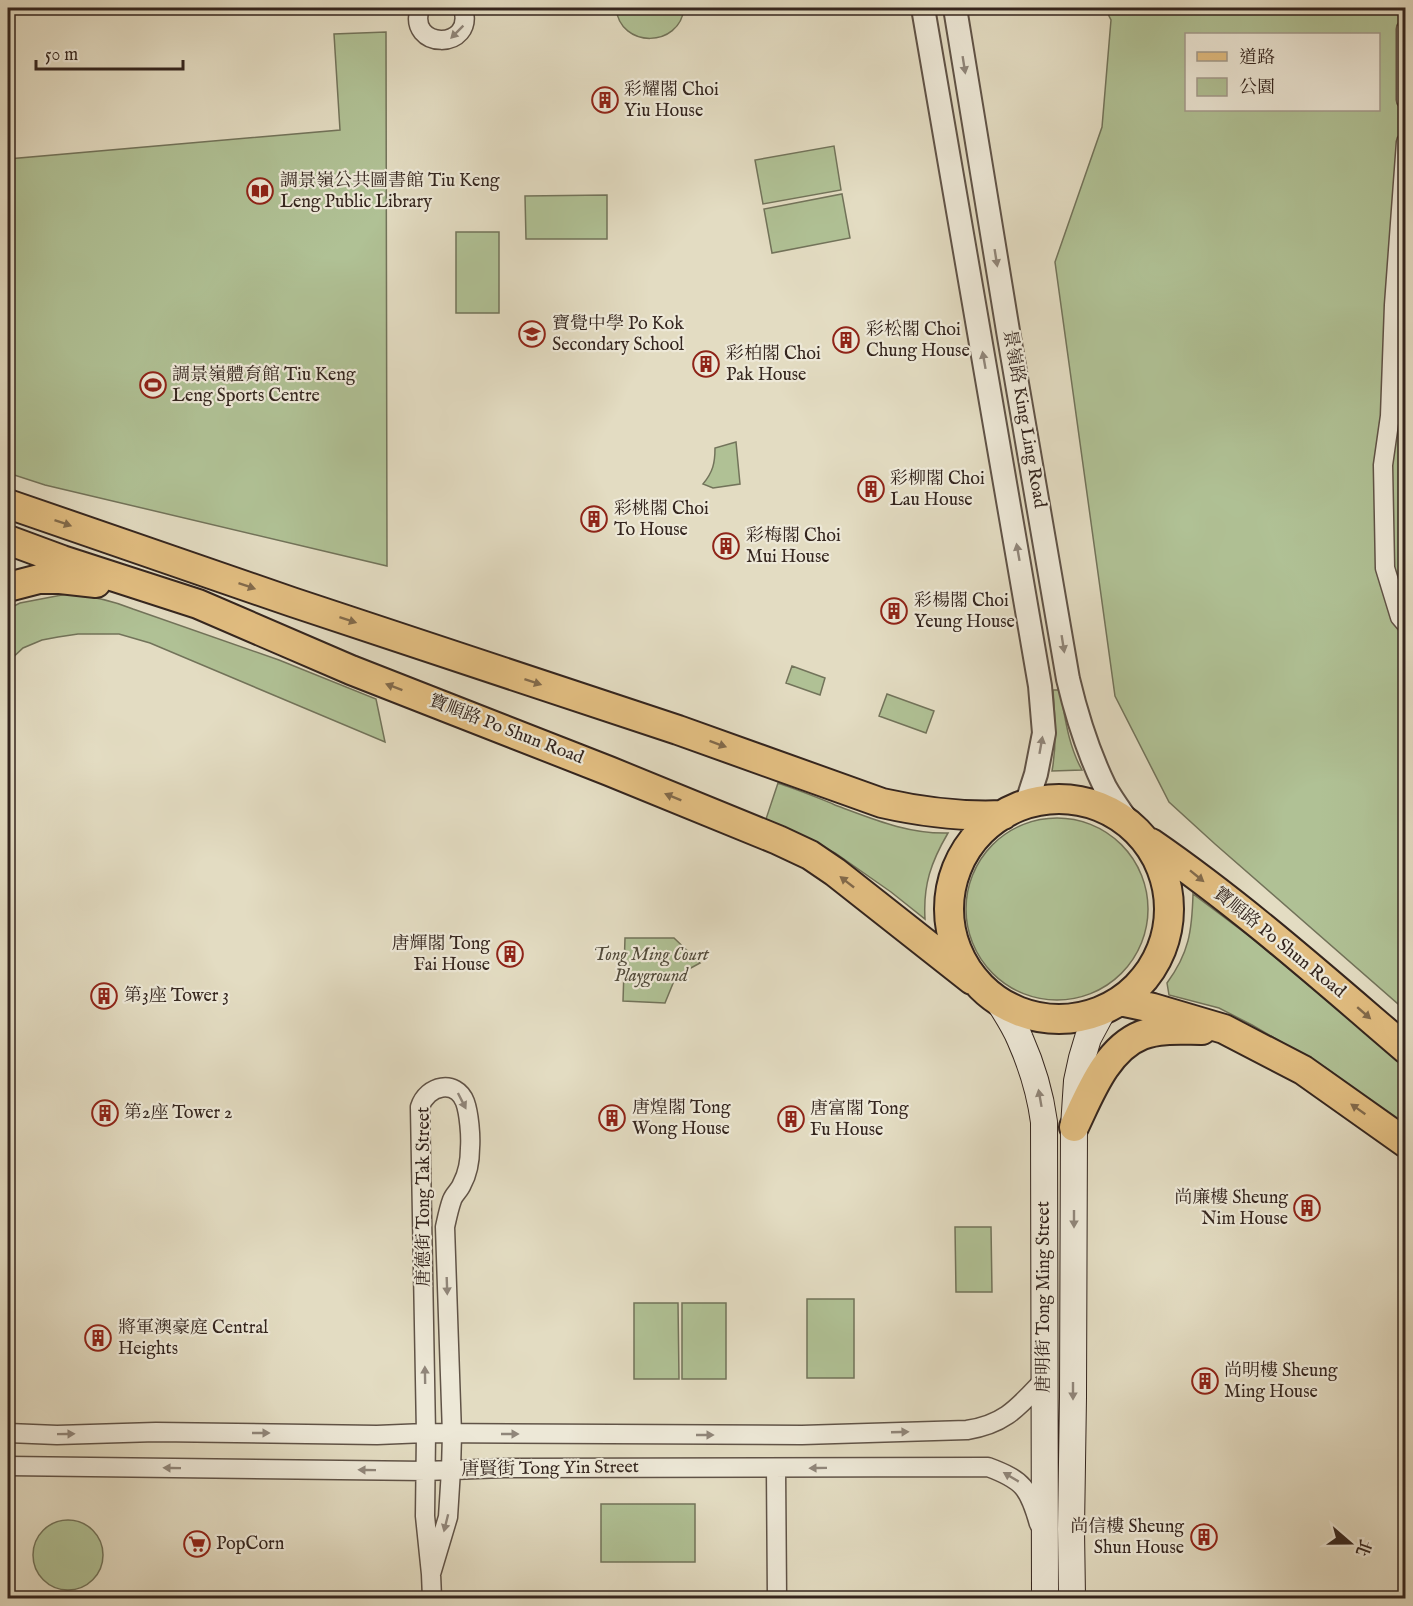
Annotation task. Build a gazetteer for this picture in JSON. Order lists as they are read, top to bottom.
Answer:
{
  "streets": {
    "main road": ["寶順路 Po Shun Road", "唐明街 Tong Ming Street"],
    "street": ["景嶺路 King Ling Road", "唐德街 Tong Tak Street", "唐賢街 Tong Yin Street"]
  },
  "crossings": [
    ["寶順路 Po Shun Road", "唐明街 Tong Ming Street"],
    ["唐德街 Tong Tak Street", "唐賢街 Tong Yin Street"],
    ["唐明街 Tong Ming Street", "唐賢街 Tong Yin Street"]
  ],
  "parks": ["Tong Ming Court Playground"],
  "places": {
    "building": [
      "彩耀閣 Choi Yiu House",
      "彩松閣 Choi Chung House",
      "彩柏閣 Choi Pak House",
      "彩柳閣 Choi Lau House",
      "彩桃閣 Choi To House",
      "彩梅閣 Choi Mui House",
      "彩楊閣 Choi Yeung House",
      "唐輝閣 Tong Fai House",
      "第3座 Tower 3",
      "第2座 Tower 2",
      "唐煌閣 Tong Wong House",
      "唐富閣 Tong Fu House",
      "尚廉樓 Sheung Nim House",
      "將軍澳豪庭 Central Heights",
      "尚明樓 Sheung Ming House",
      "尚信樓 Sheung Shun House"
    ],
    "library": ["調景嶺公共圖書館 Tiu Keng Leng Public Library"],
    "school or university": ["寶覺中學 Po Kok Secondary School"],
    "sports": ["調景嶺體育館 Tiu Keng Leng Sports Centre"],
    "supermarket": ["PopCorn"]
  },
  "legend": ["道路", "公園"],
  "scale_bar": "50 m",
  "north": "right"
}
